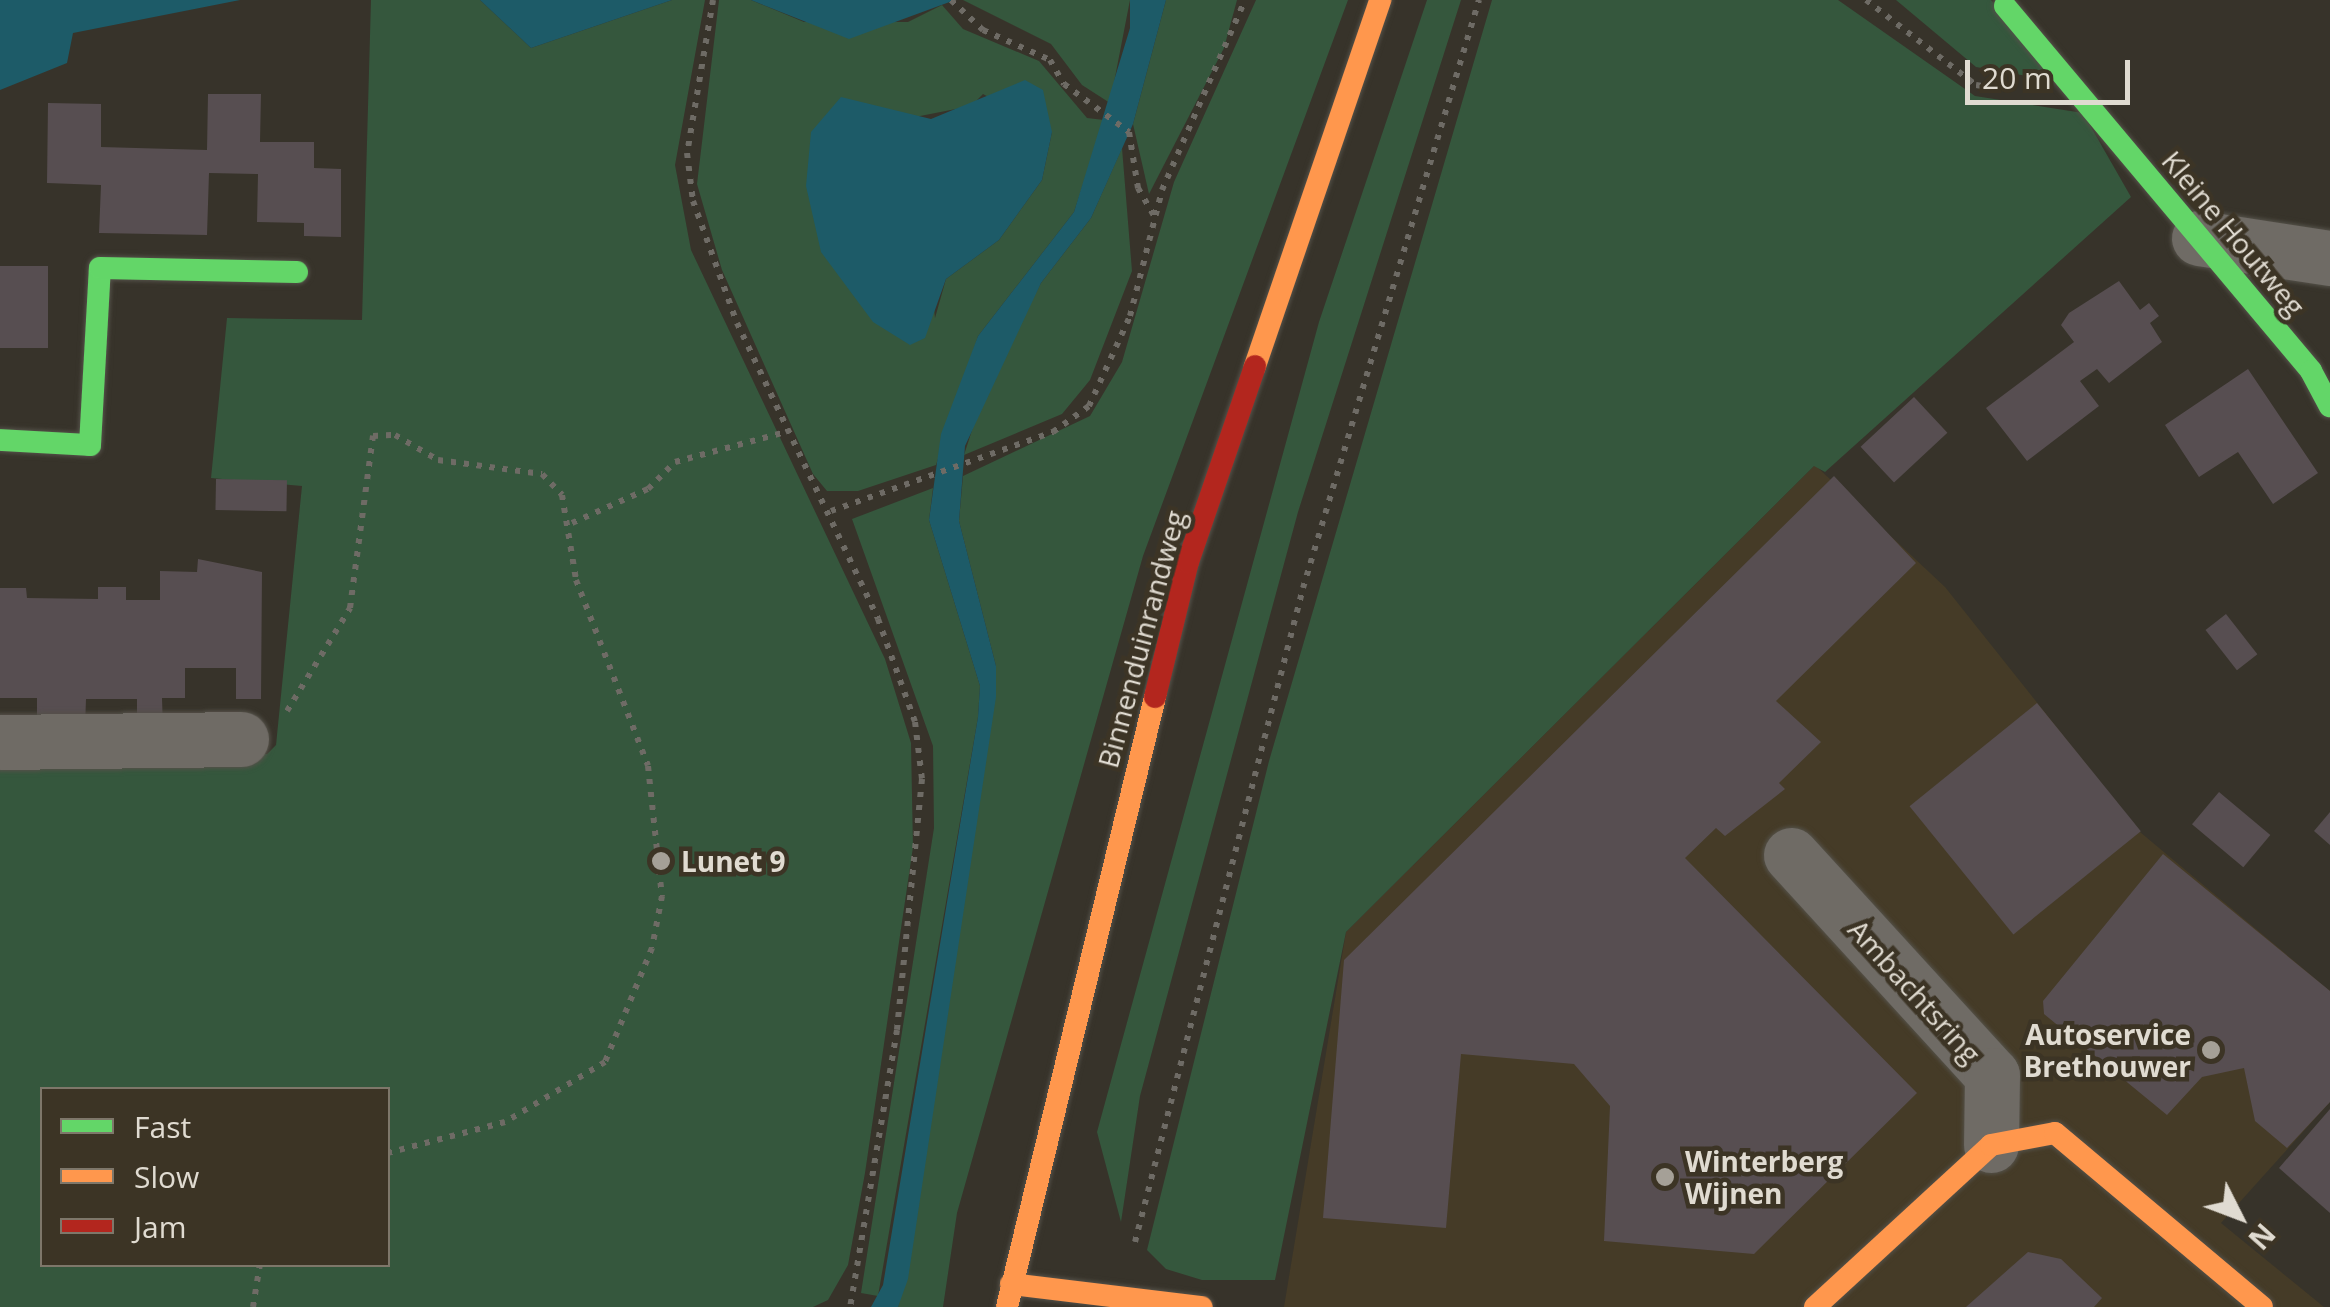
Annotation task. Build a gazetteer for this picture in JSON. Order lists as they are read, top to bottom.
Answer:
{
  "streets": {
    "street": ["Kleine Houtweg", "Binnenduinrandweg", "Ambachtsring"]
  },
  "places": ["Lunet 9", "Autoservice Brethouwer", "Winterberg Wijnen"],
  "legend": ["Fast", "Slow", "Jam"],
  "scale_bar": "20 m",
  "north": "bottom right"
}
